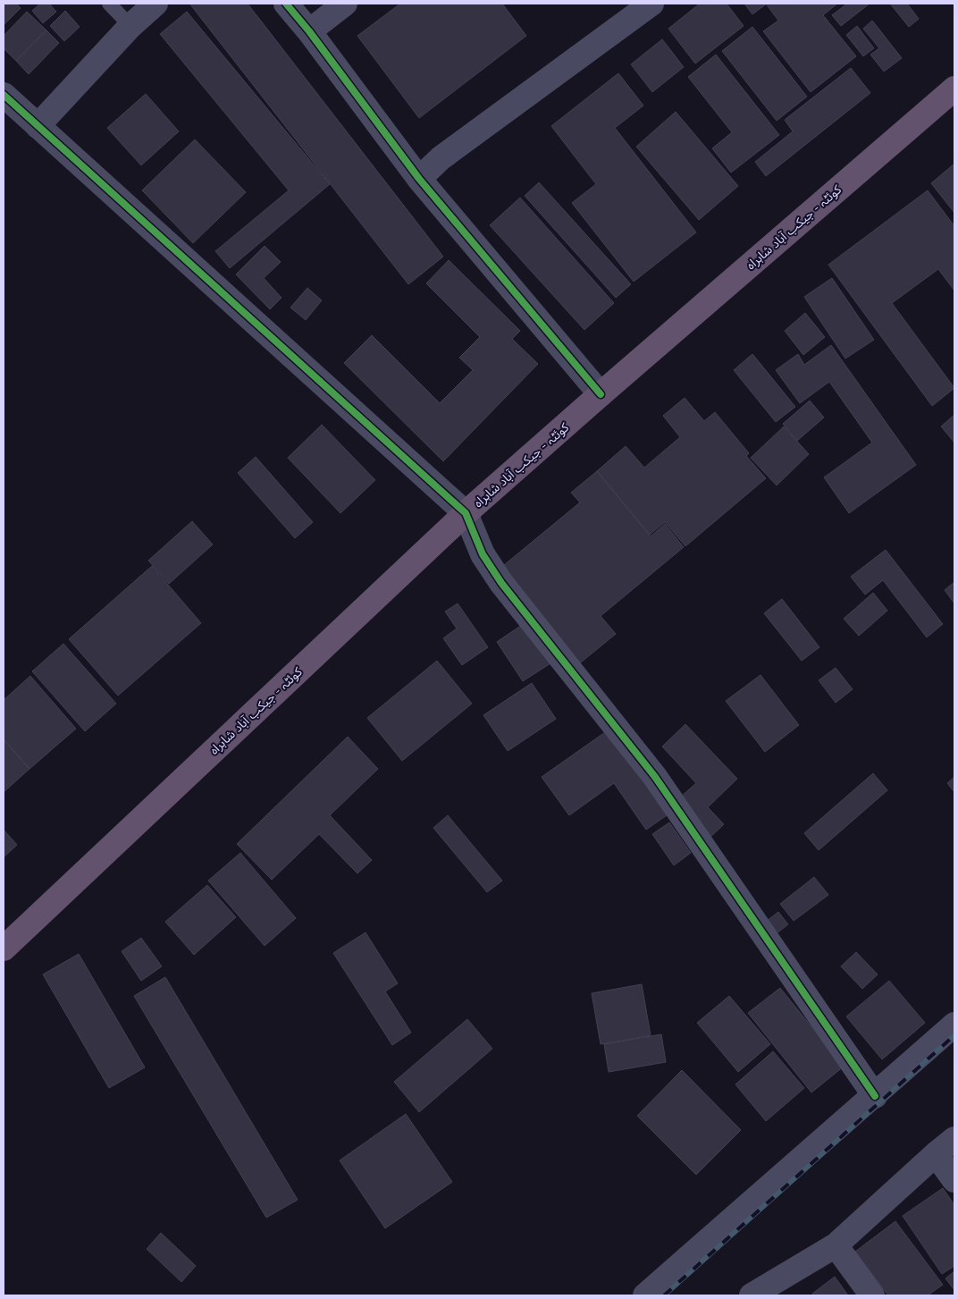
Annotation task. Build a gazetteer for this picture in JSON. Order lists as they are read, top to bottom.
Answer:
{
  "streets": {
    "highway": ["کوئٹہ - جیکب آباد شاہراہ"]
  }
}
